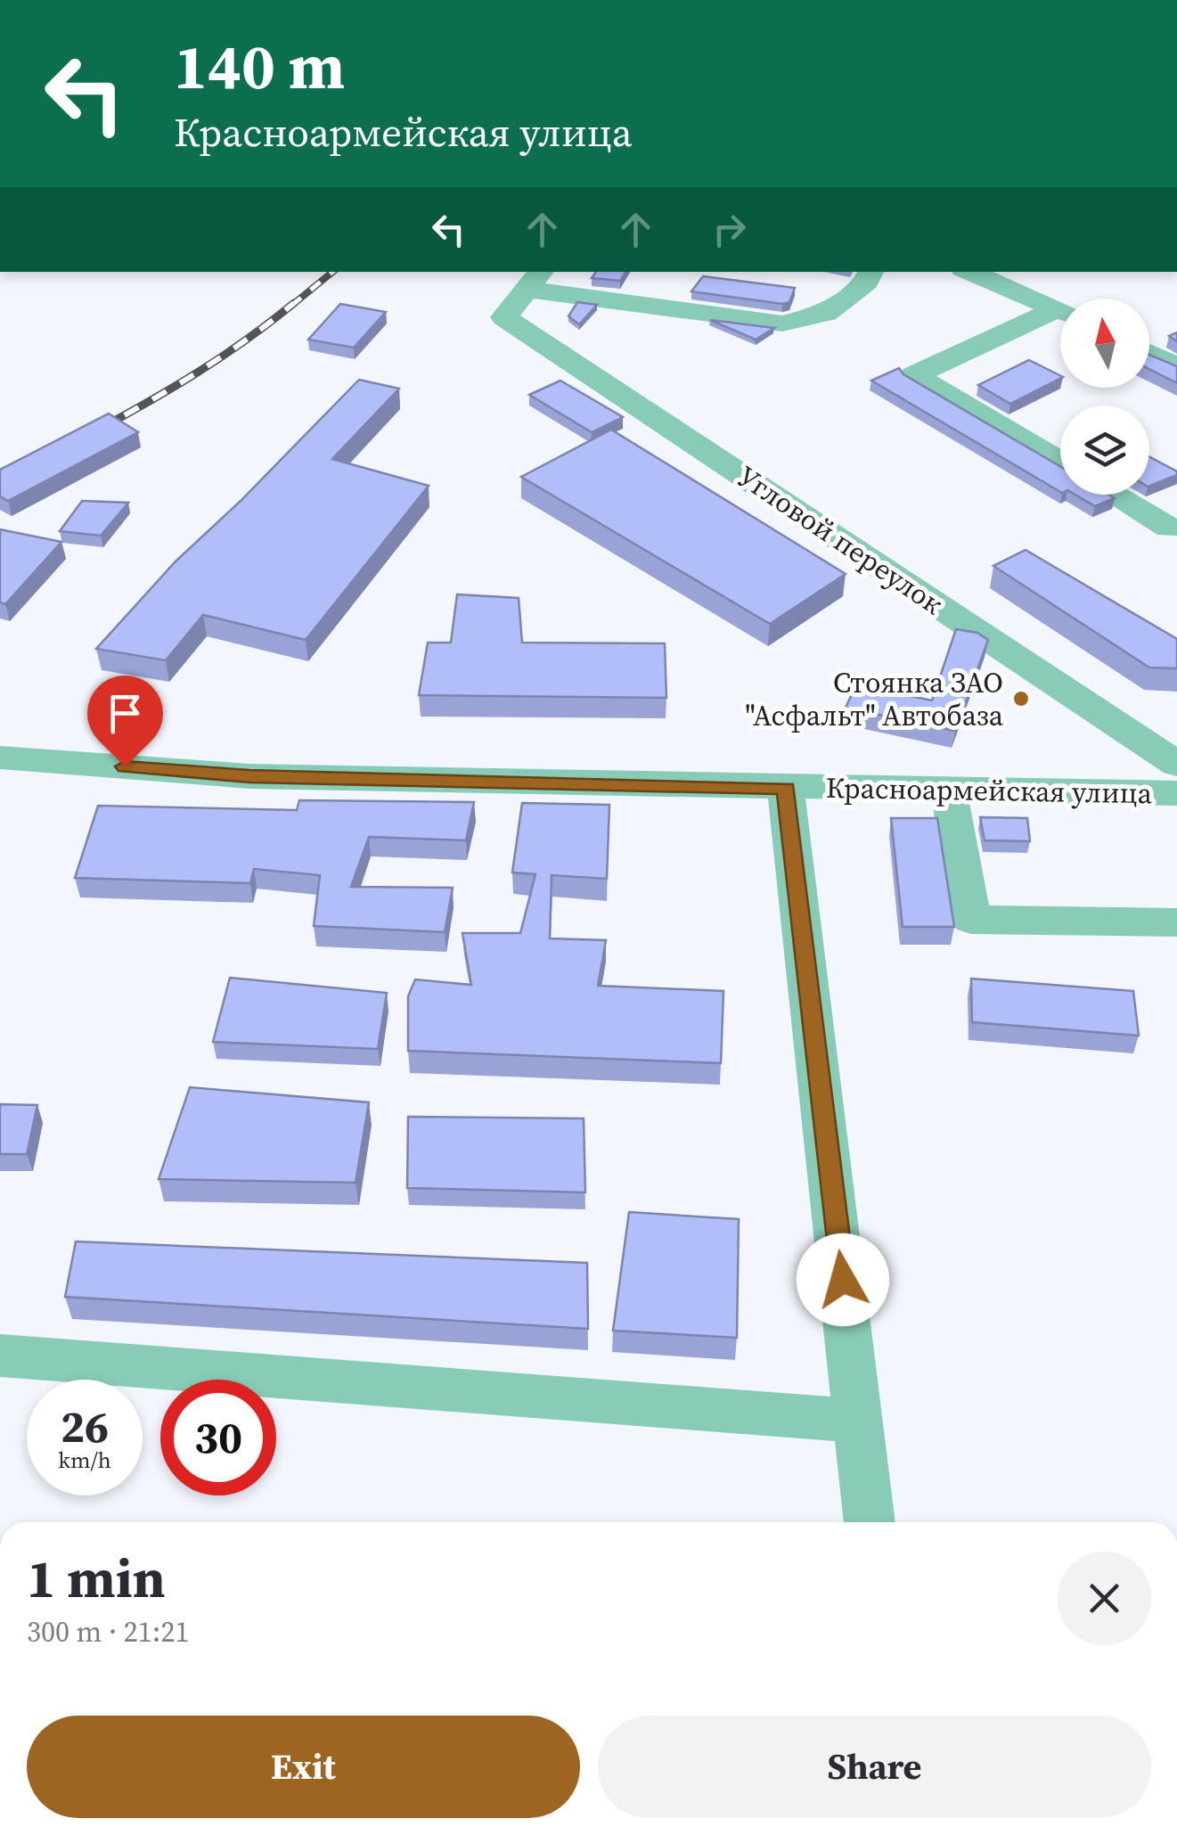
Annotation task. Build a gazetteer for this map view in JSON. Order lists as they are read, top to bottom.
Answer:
{
  "streets": {
    "street": ["Угловой переулок", "Красноармейская улица"]
  },
  "places": ["Стоянка ЗАО \"Асфальт\" Автобаза"],
  "north": "top",
  "page": {
    "turn": ["140 m", "Красноармейская улица"],
    "speed": "26 km/h",
    "limit": "30",
    "heading": ["1 min", "300 m · 21:21"],
    "buttons": ["Exit", "Share"]
  }
}
